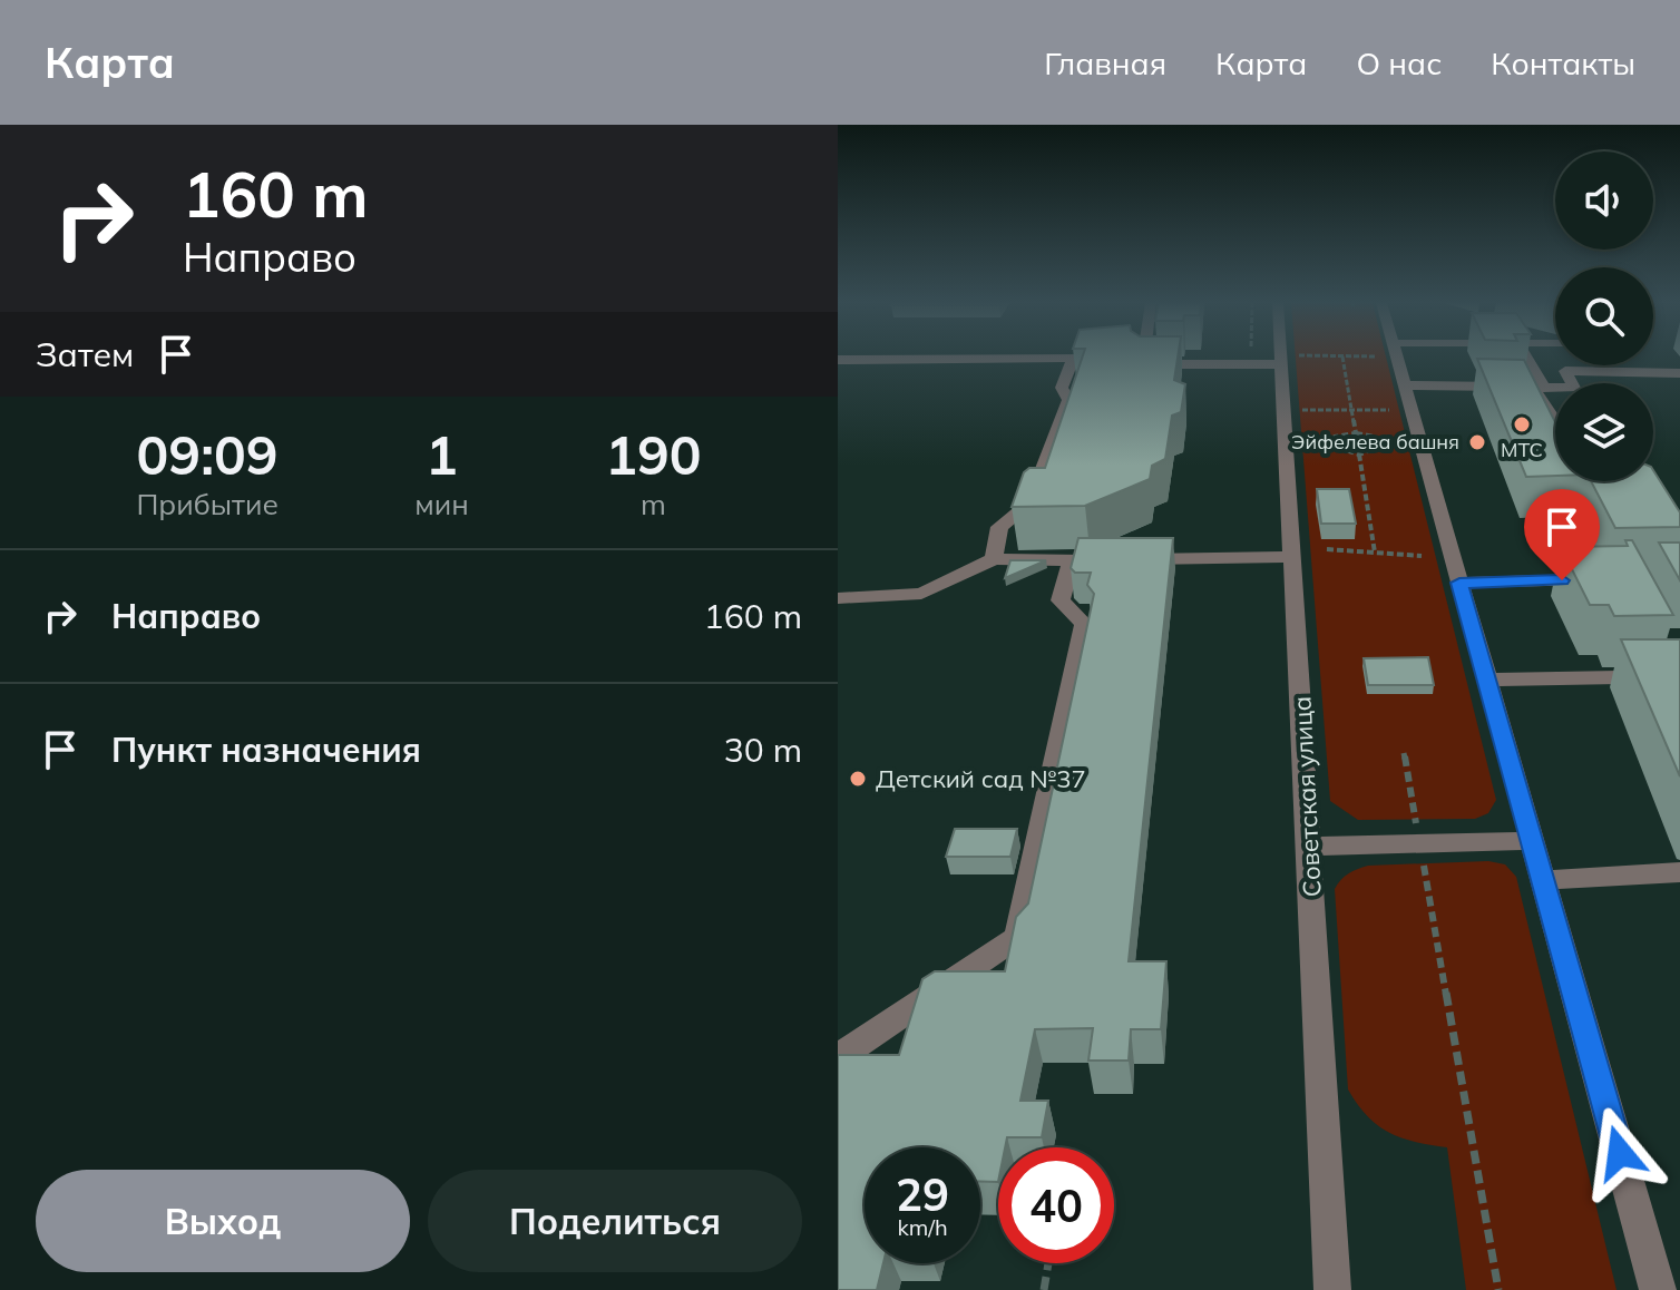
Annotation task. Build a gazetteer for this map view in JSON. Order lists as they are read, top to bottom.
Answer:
{
  "streets": {
    "street": ["Советская улица"]
  },
  "places": ["МТС", "Эйфелева башня", "Детский сад №37"],
  "page": {
    "header": "Карта",
    "nav": [
      "Главная",
      "Карта",
      "О нас",
      "Контакты"
    ],
    "turn": ["160 m", "Направо"],
    "then": "Затем",
    "eta": [
      "09:09",
      "Прибытие",
      "1",
      "мин",
      "190",
      "m"
    ],
    "list": [
      {
        "name": "Направо",
        "value": "160 m"
      },
      {
        "name": "Пункт назначения",
        "value": "30 m"
      }
    ],
    "speed": "29 km/h",
    "limit": "40",
    "buttons": ["Выход", "Поделиться"]
  }
}
